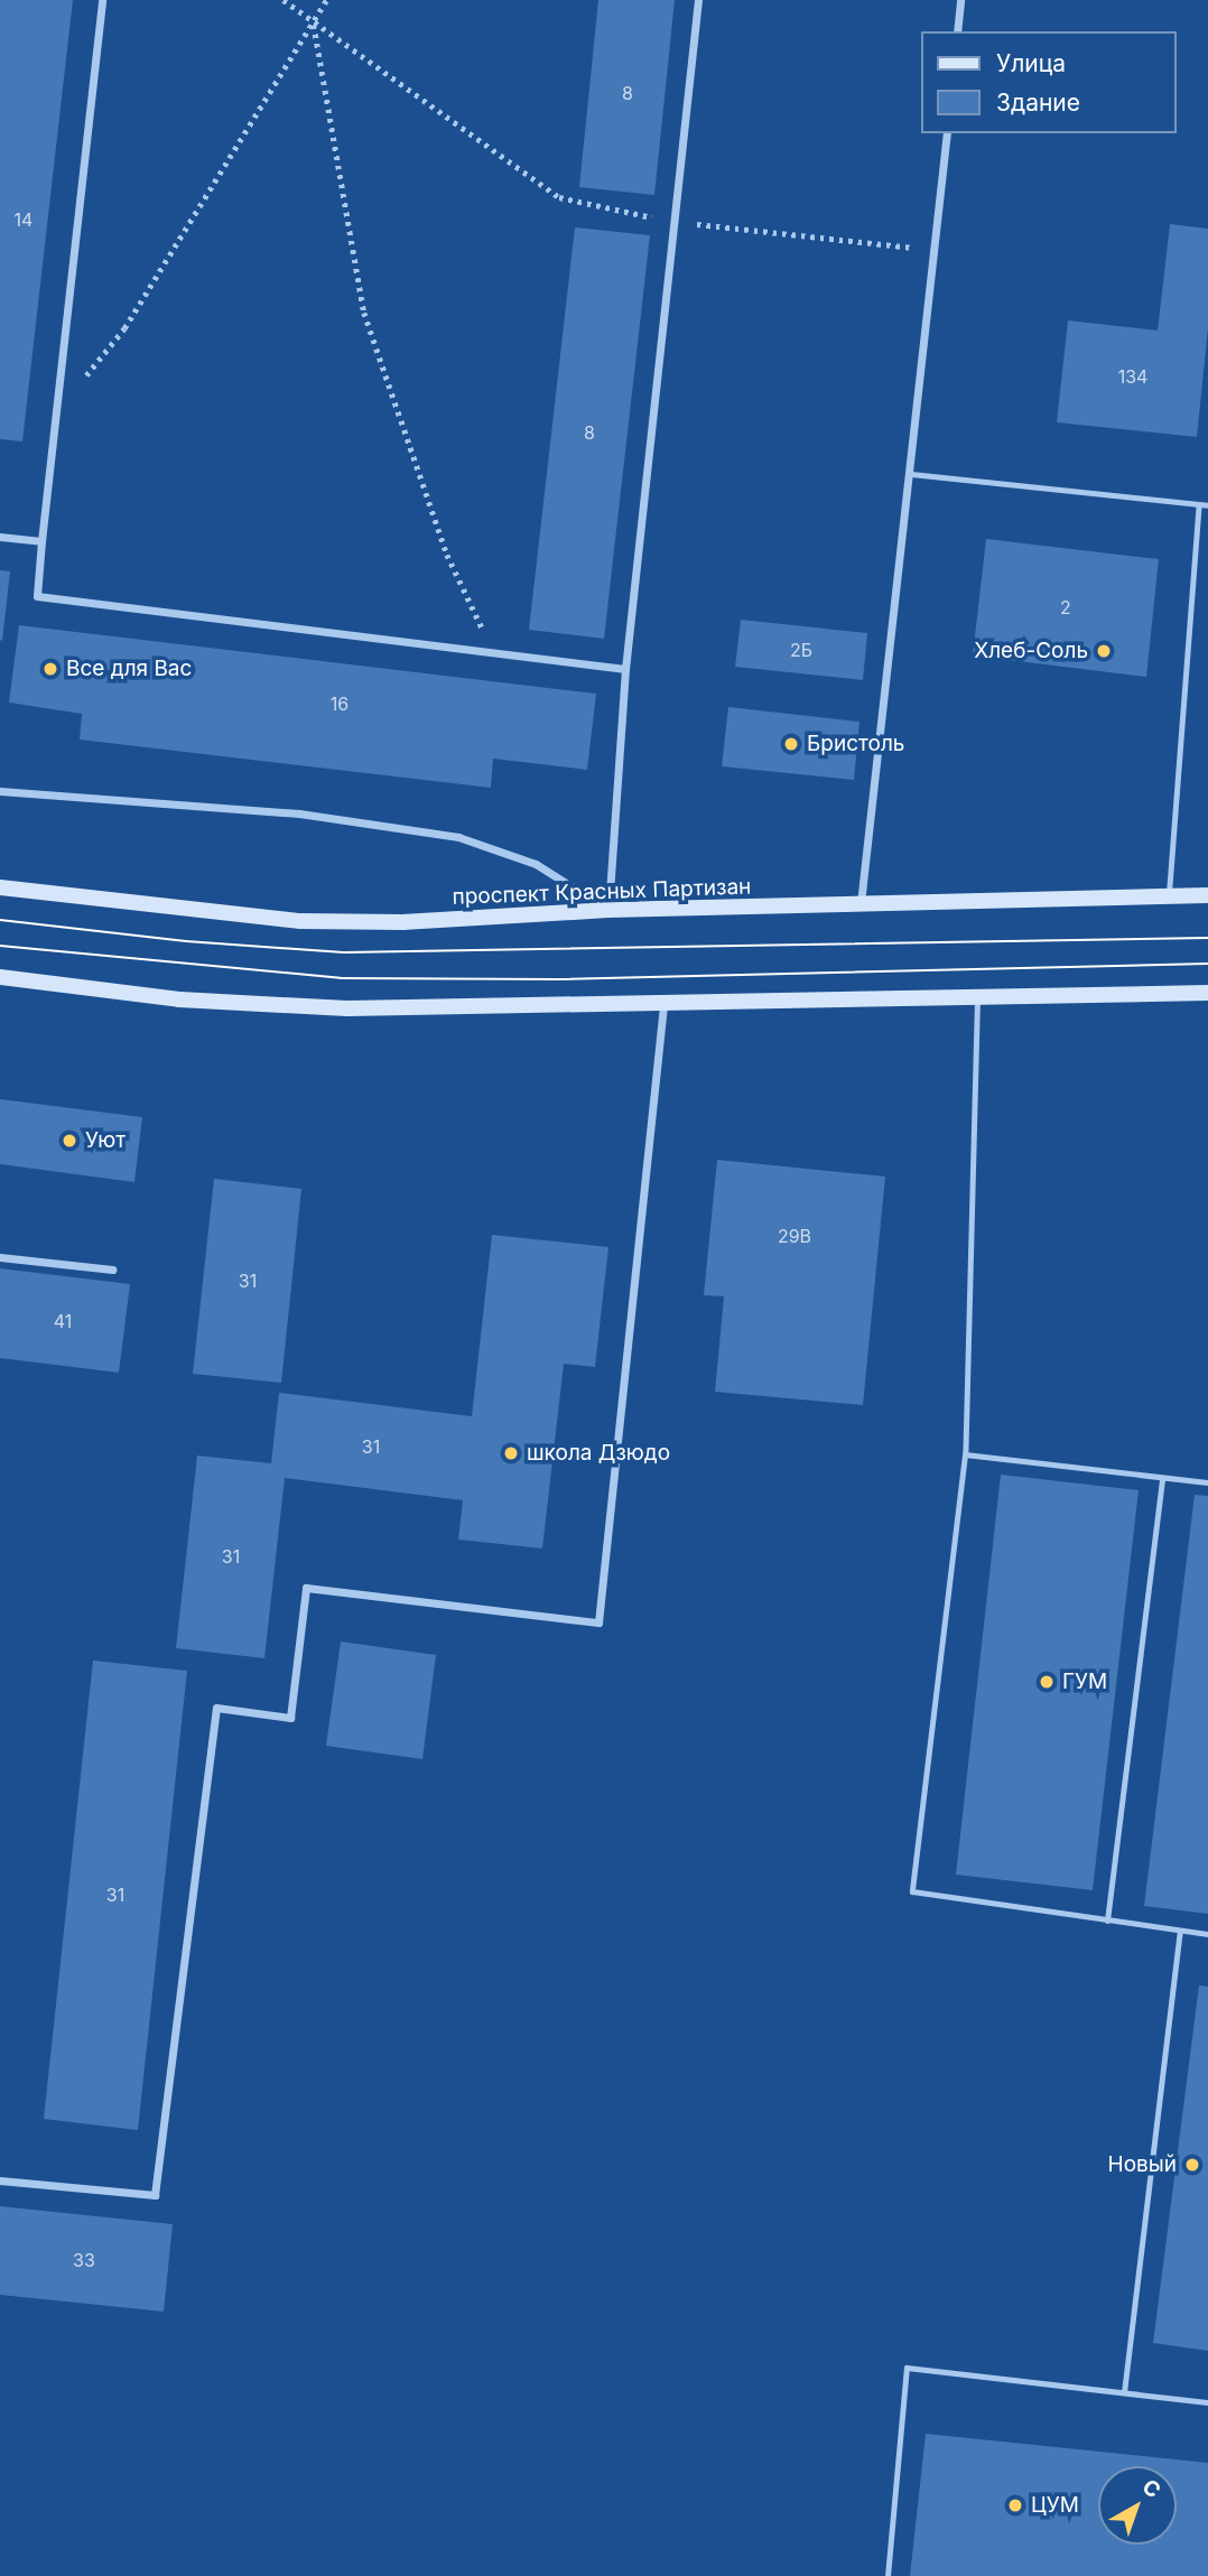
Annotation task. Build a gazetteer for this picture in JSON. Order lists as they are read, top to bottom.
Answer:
{
  "streets": {
    "main road": ["проспект Красных Партизан"]
  },
  "places": [
    "Хлеб-Соль",
    "Все для Вас",
    "Бристоль",
    "Уют",
    "школа Дзюдо",
    "ГУМ",
    "Новый",
    "ЦУМ"
  ],
  "house_numbers": [
    "8",
    "14",
    "134",
    "8",
    "2",
    "2Б",
    "16",
    "29В",
    "31",
    "41",
    "31",
    "31",
    "31",
    "33"
  ],
  "legend": ["Улица", "Здание"],
  "north": "top right"
}
